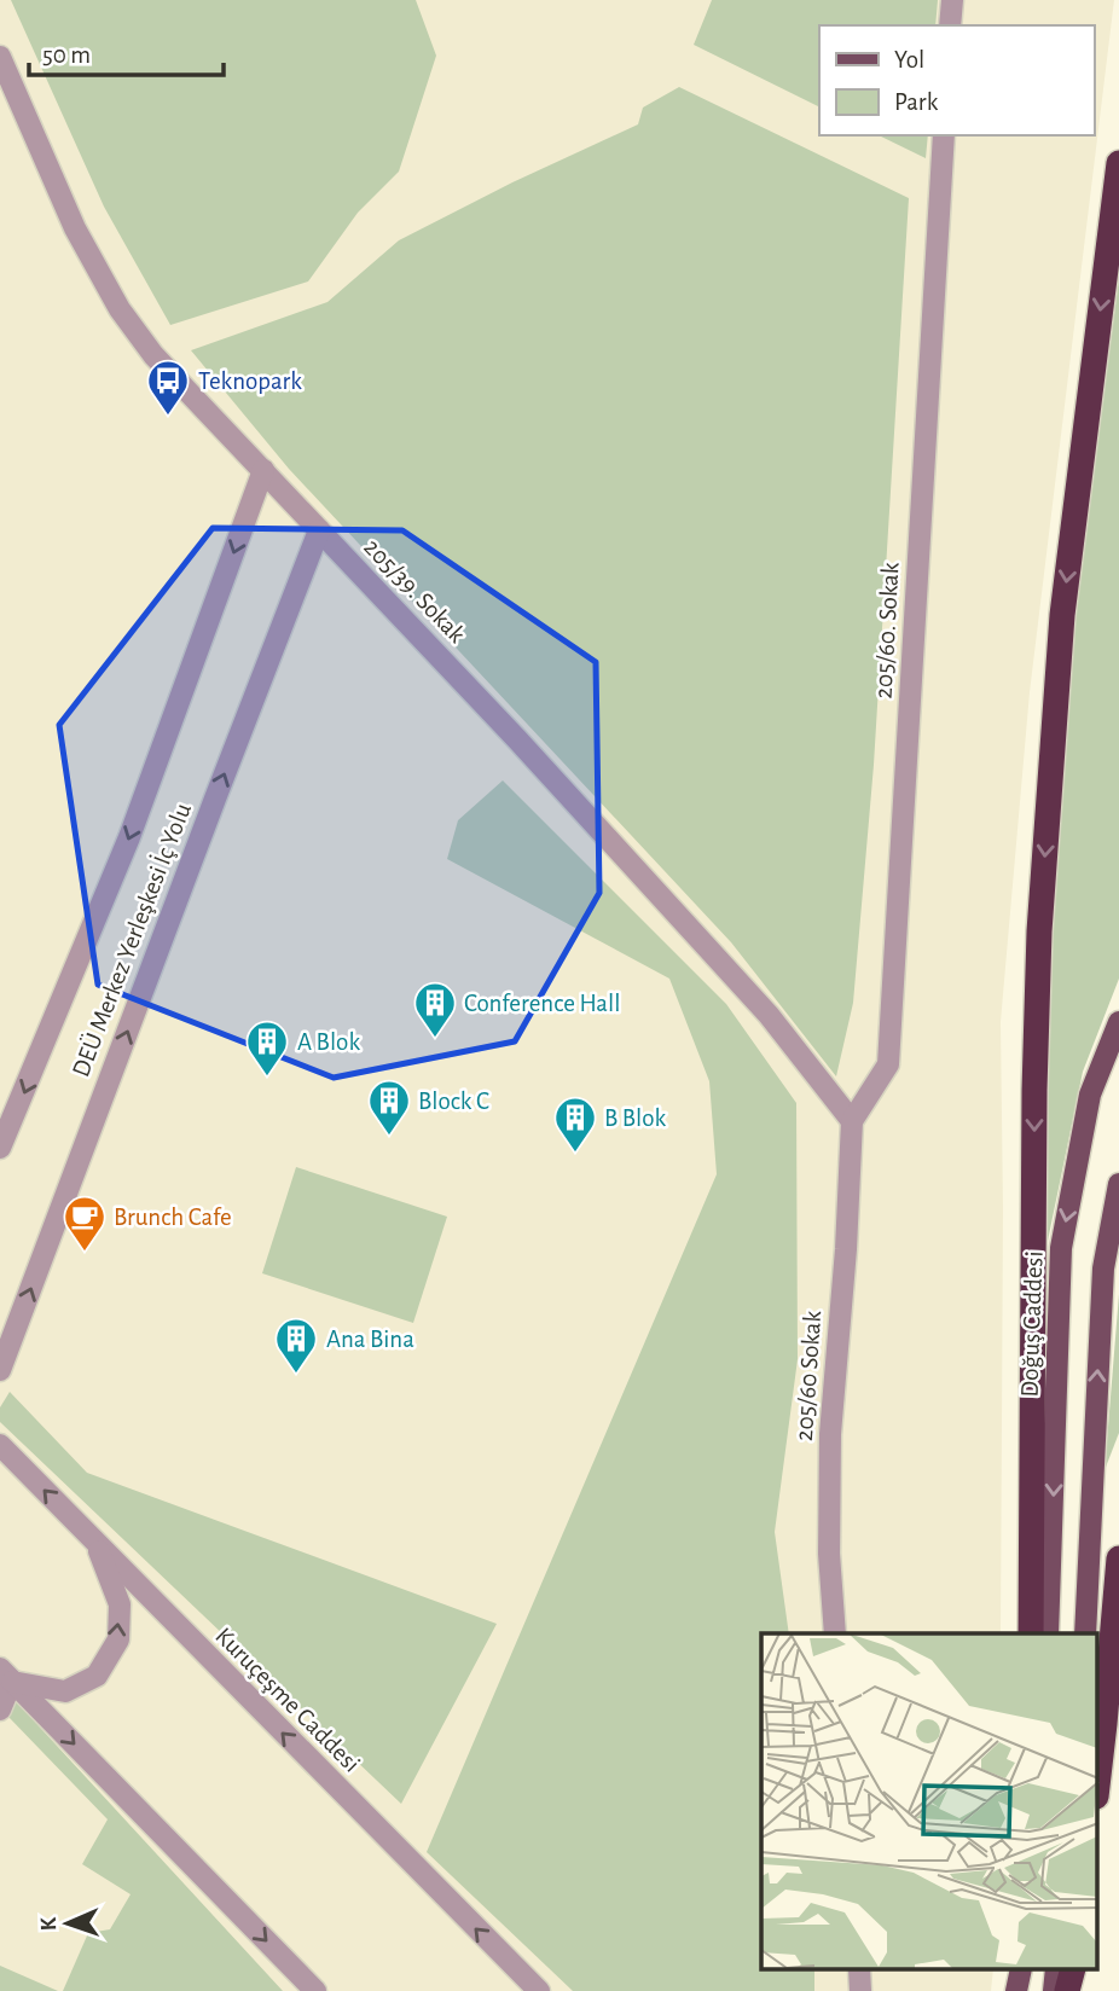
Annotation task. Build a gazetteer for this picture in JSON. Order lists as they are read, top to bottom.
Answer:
{
  "streets": {
    "main road": ["Doğuş Caddesi"],
    "street": [
      "205/39. Sokak",
      "205/60. Sokak",
      "DEÜ Merkez Yerleşkesi İç Yolu",
      "205/60 Sokak",
      "Kuruçeşme Caddesi"
    ]
  },
  "crossings": [
    ["205/39. Sokak", "205/60. Sokak"],
    ["205/39. Sokak", "DEÜ Merkez Yerleşkesi İç Yolu"],
    ["205/39. Sokak", "205/60 Sokak"],
    ["205/60. Sokak", "205/60 Sokak"]
  ],
  "places": {
    "bus stop": ["Teknopark"],
    "building": [
      "Conference Hall",
      "A Blok",
      "Block C",
      "B Blok",
      "Ana Bina"
    ],
    "cafe": ["Brunch Cafe"]
  },
  "legend": ["Yol", "Park"],
  "scale_bar": "50 m",
  "north": "left"
}
